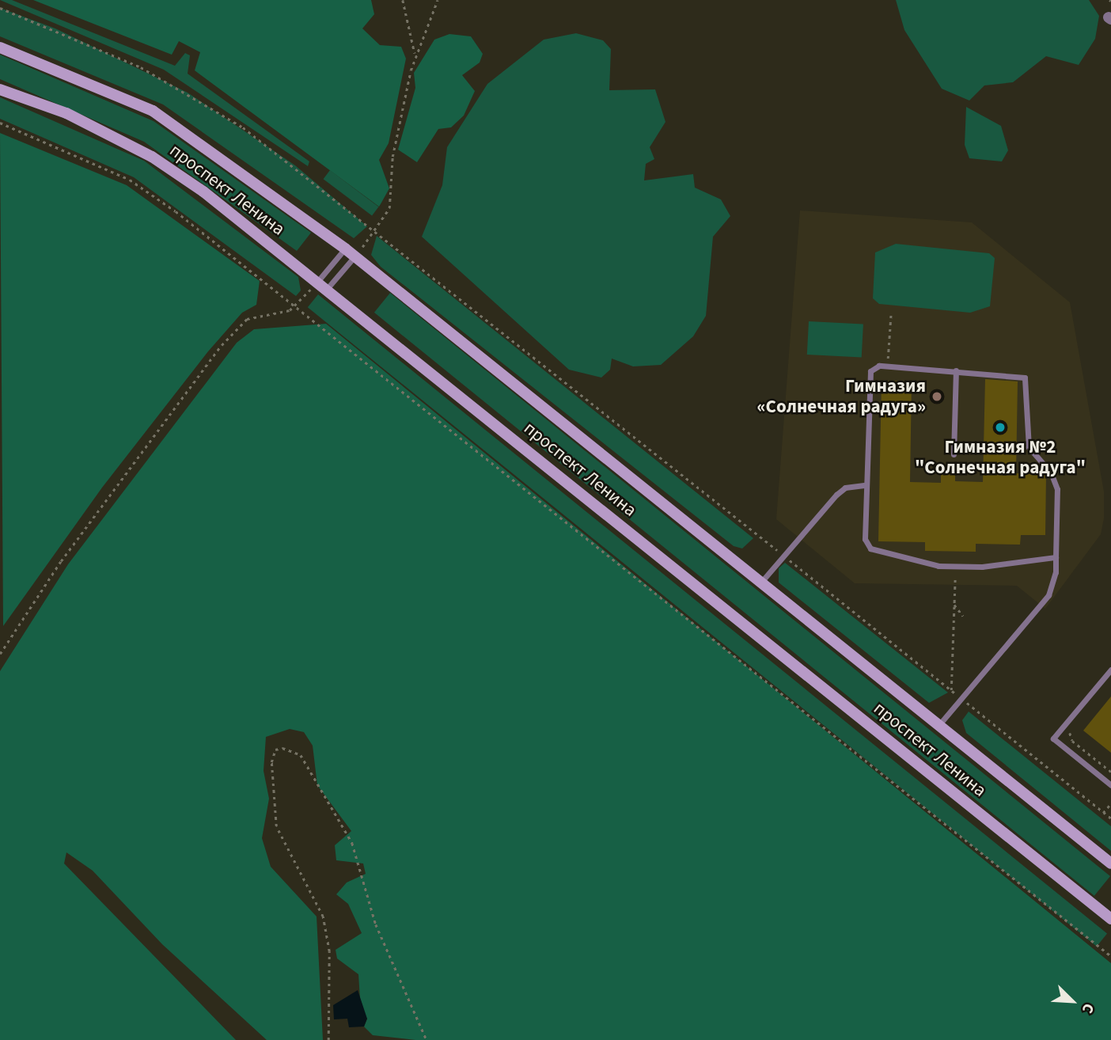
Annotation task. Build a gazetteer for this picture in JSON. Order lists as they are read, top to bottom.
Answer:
{
  "streets": {
    "street": ["проспект Ленина"]
  },
  "places": ["Гимназия «Солнечная радуга»", "Гимназия №2 \"Солнечная радуга\""],
  "north": "bottom right"
}
